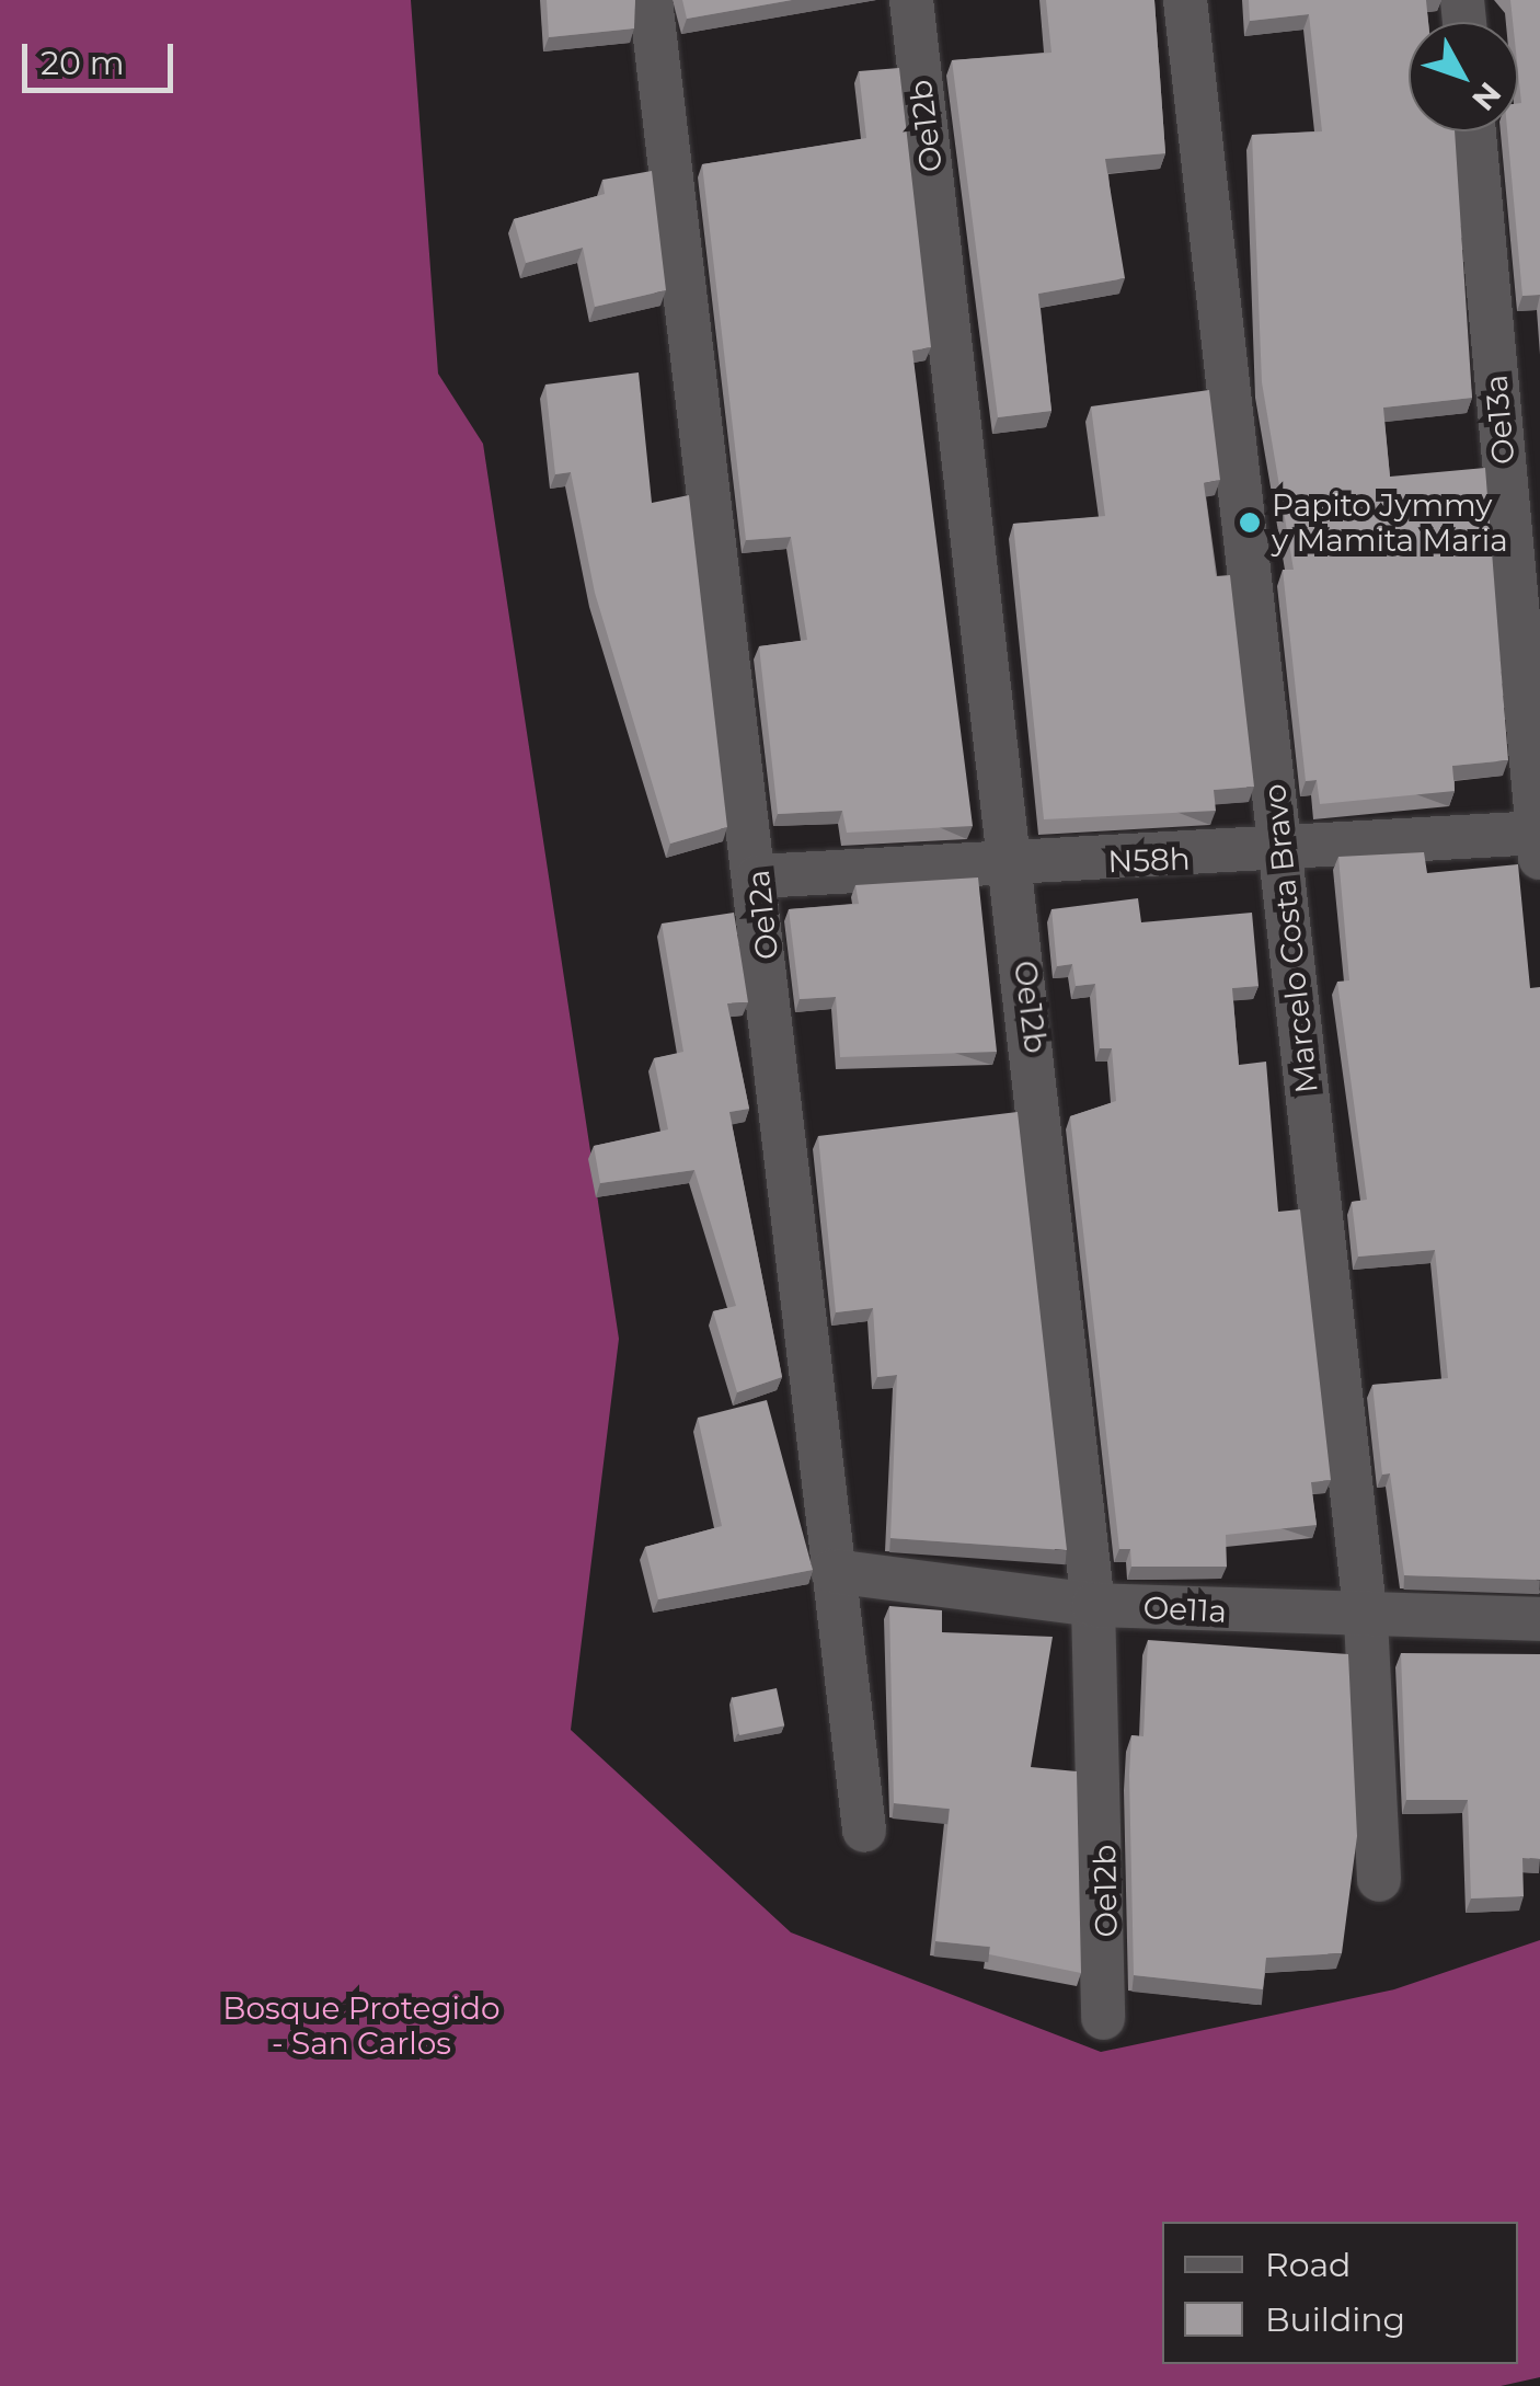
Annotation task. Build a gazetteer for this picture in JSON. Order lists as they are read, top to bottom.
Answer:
{
  "streets": {
    "street": [
      "Oe12b",
      "Oe13a",
      "N58h",
      "Oe12a",
      "Marcelo Costa Bravo",
      "Oe11a"
    ]
  },
  "crossings": [
    ["Oe12b", "N58h"],
    ["Oe12b", "Oe11a"],
    ["Oe13a", "N58h"],
    ["N58h", "Oe12a"],
    ["N58h", "Marcelo Costa Bravo"],
    ["Oe12a", "Oe11a"],
    ["Marcelo Costa Bravo", "Oe11a"]
  ],
  "parks": ["Bosque Protegido - San Carlos"],
  "places": ["Papito Jymmy y Mamita Maria"],
  "legend": ["Road", "Building"],
  "scale_bar": "20 m",
  "north": "bottom right"
}
